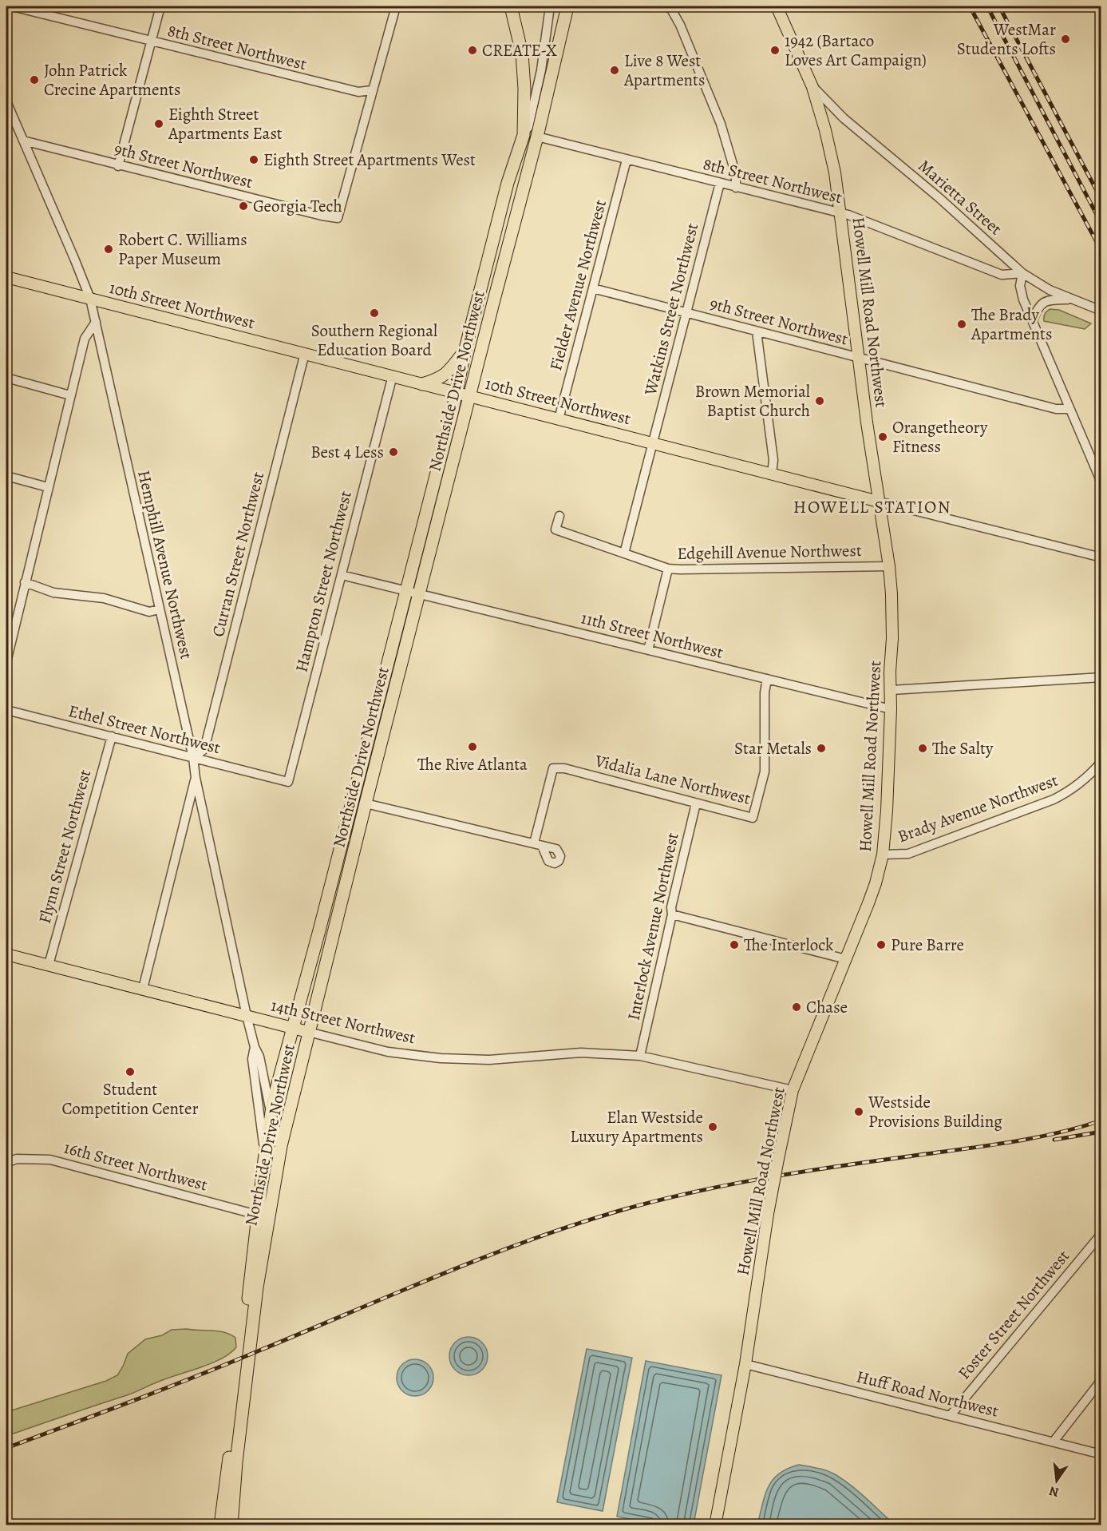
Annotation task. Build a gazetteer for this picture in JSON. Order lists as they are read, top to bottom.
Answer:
{
  "streets": {
    "highway": ["Northside Drive Northwest"],
    "main road": ["10th Street Northwest", "Howell Mill Road Northwest", "14th Street Northwest"],
    "street": [
      "8th Street Northwest",
      "9th Street Northwest",
      "Marietta Street",
      "Fielder Avenue Northwest",
      "Watkins Street Northwest",
      "Edgehill Avenue Northwest",
      "Curran Street Northwest",
      "Hemphill Avenue Northwest",
      "Hampton Street Northwest",
      "11th Street Northwest",
      "Ethel Street Northwest",
      "Vidalia Lane Northwest",
      "Brady Avenue Northwest",
      "Flynn Street Northwest",
      "Interlock Avenue Northwest",
      "16th Street Northwest",
      "Foster Street Northwest",
      "Huff Road Northwest"
    ]
  },
  "crossings": [
    ["8th Street Northwest", "9th Street Northwest"],
    ["8th Street Northwest", "Marietta Street"],
    ["8th Street Northwest", "Fielder Avenue Northwest"],
    ["8th Street Northwest", "Watkins Street Northwest"],
    ["8th Street Northwest", "Howell Mill Road Northwest"],
    ["8th Street Northwest", "Northside Drive Northwest"],
    ["9th Street Northwest", "Fielder Avenue Northwest"],
    ["9th Street Northwest", "Watkins Street Northwest"],
    ["9th Street Northwest", "Howell Mill Road Northwest"],
    ["9th Street Northwest", "Hemphill Avenue Northwest"],
    ["Marietta Street", "Howell Mill Road Northwest"],
    ["Fielder Avenue Northwest", "10th Street Northwest"],
    ["10th Street Northwest", "Watkins Street Northwest"],
    ["10th Street Northwest", "Howell Mill Road Northwest"],
    ["10th Street Northwest", "Northside Drive Northwest"],
    ["10th Street Northwest", "Curran Street Northwest"],
    ["10th Street Northwest", "Hemphill Avenue Northwest"],
    ["10th Street Northwest", "Hampton Street Northwest"],
    ["Watkins Street Northwest", "Edgehill Avenue Northwest"],
    ["Howell Mill Road Northwest", "Edgehill Avenue Northwest"],
    ["Howell Mill Road Northwest", "11th Street Northwest"],
    ["Howell Mill Road Northwest", "Brady Avenue Northwest"],
    ["Howell Mill Road Northwest", "14th Street Northwest"],
    ["Howell Mill Road Northwest", "Huff Road Northwest"],
    ["Northside Drive Northwest", "Hemphill Avenue Northwest"],
    ["Northside Drive Northwest", "11th Street Northwest"],
    ["Northside Drive Northwest", "Vidalia Lane Northwest"],
    ["Northside Drive Northwest", "14th Street Northwest"],
    ["Northside Drive Northwest", "16th Street Northwest"],
    ["Curran Street Northwest", "Hemphill Avenue Northwest"],
    ["Curran Street Northwest", "Ethel Street Northwest"],
    ["Hemphill Avenue Northwest", "Ethel Street Northwest"],
    ["Hemphill Avenue Northwest", "14th Street Northwest"],
    ["Hampton Street Northwest", "11th Street Northwest"],
    ["Hampton Street Northwest", "Ethel Street Northwest"],
    ["11th Street Northwest", "Vidalia Lane Northwest"],
    ["Ethel Street Northwest", "Flynn Street Northwest"],
    ["Vidalia Lane Northwest", "Interlock Avenue Northwest"],
    ["Flynn Street Northwest", "14th Street Northwest"],
    ["Interlock Avenue Northwest", "14th Street Northwest"],
    ["Foster Street Northwest", "Huff Road Northwest"]
  ],
  "districts": ["HOWELL STATION"],
  "places": [
    "WestMar Students Lofts",
    "CREATE-X",
    "1942 (Bartaco Loves Art Campaign)",
    "Live 8 West Apartments",
    "John Patrick Crecine Apartments",
    "Eighth Street Apartments East",
    "Eighth Street Apartments West",
    "Georgia Tech",
    "Robert C. Williams Paper Museum",
    "Southern Regional Education Board",
    "The Brady Apartments",
    "Brown Memorial Baptist Church",
    "Orangetheory Fitness",
    "Best 4 Less",
    "The Rive Atlanta",
    "Star Metals",
    "The Salty",
    "The Interlock",
    "Pure Barre",
    "Chase",
    "Student Competition Center",
    "Westside Provisions Building",
    "Elan Westside Luxury Apartments"
  ],
  "north": "bottom"
}
